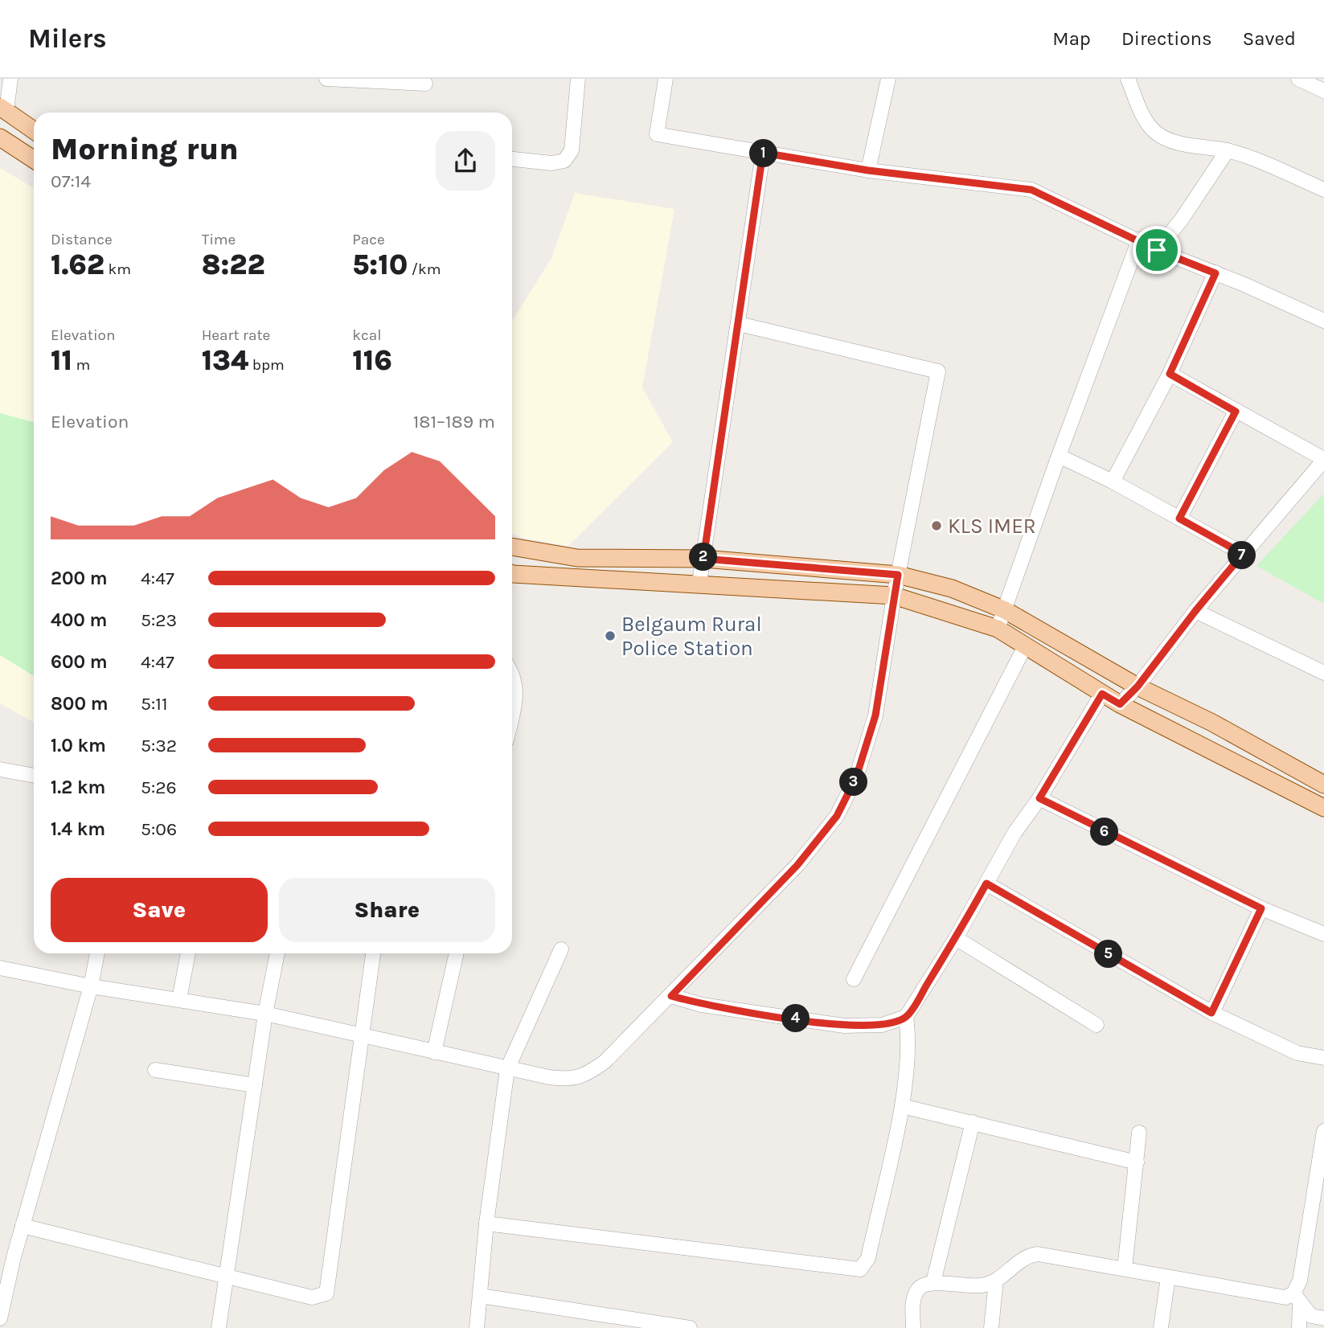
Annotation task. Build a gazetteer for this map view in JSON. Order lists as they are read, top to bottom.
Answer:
{
  "places": ["KLS IMER", "Belgaum Rural Police Station"],
  "page": {
    "header": "Milers",
    "nav": ["Map", "Directions", "Saved"],
    "heading": ["Morning run", "07:14"],
    "pins": [
      "1",
      "7",
      "2",
      "3",
      "6",
      "5",
      "4"
    ],
    "stats": [
      ["Distance", "1.62 km"],
      ["Time", "8:22"],
      ["Pace", "5:10 /km"],
      ["Elevation", "11 m"],
      ["Heart rate", "134 bpm"],
      ["kcal", "116"]
    ],
    "chart": ["Elevation", "181–189 m"],
    "list": [
      {
        "name": "200 m",
        "note": "4:47"
      },
      {
        "name": "400 m",
        "note": "5:23"
      },
      {
        "name": "600 m",
        "note": "4:47"
      },
      {
        "name": "800 m",
        "note": "5:11"
      },
      {
        "name": "1.0 km",
        "note": "5:32"
      },
      {
        "name": "1.2 km",
        "note": "5:26"
      },
      {
        "name": "1.4 km",
        "note": "5:06"
      }
    ],
    "buttons": ["Save", "Share"]
  }
}
